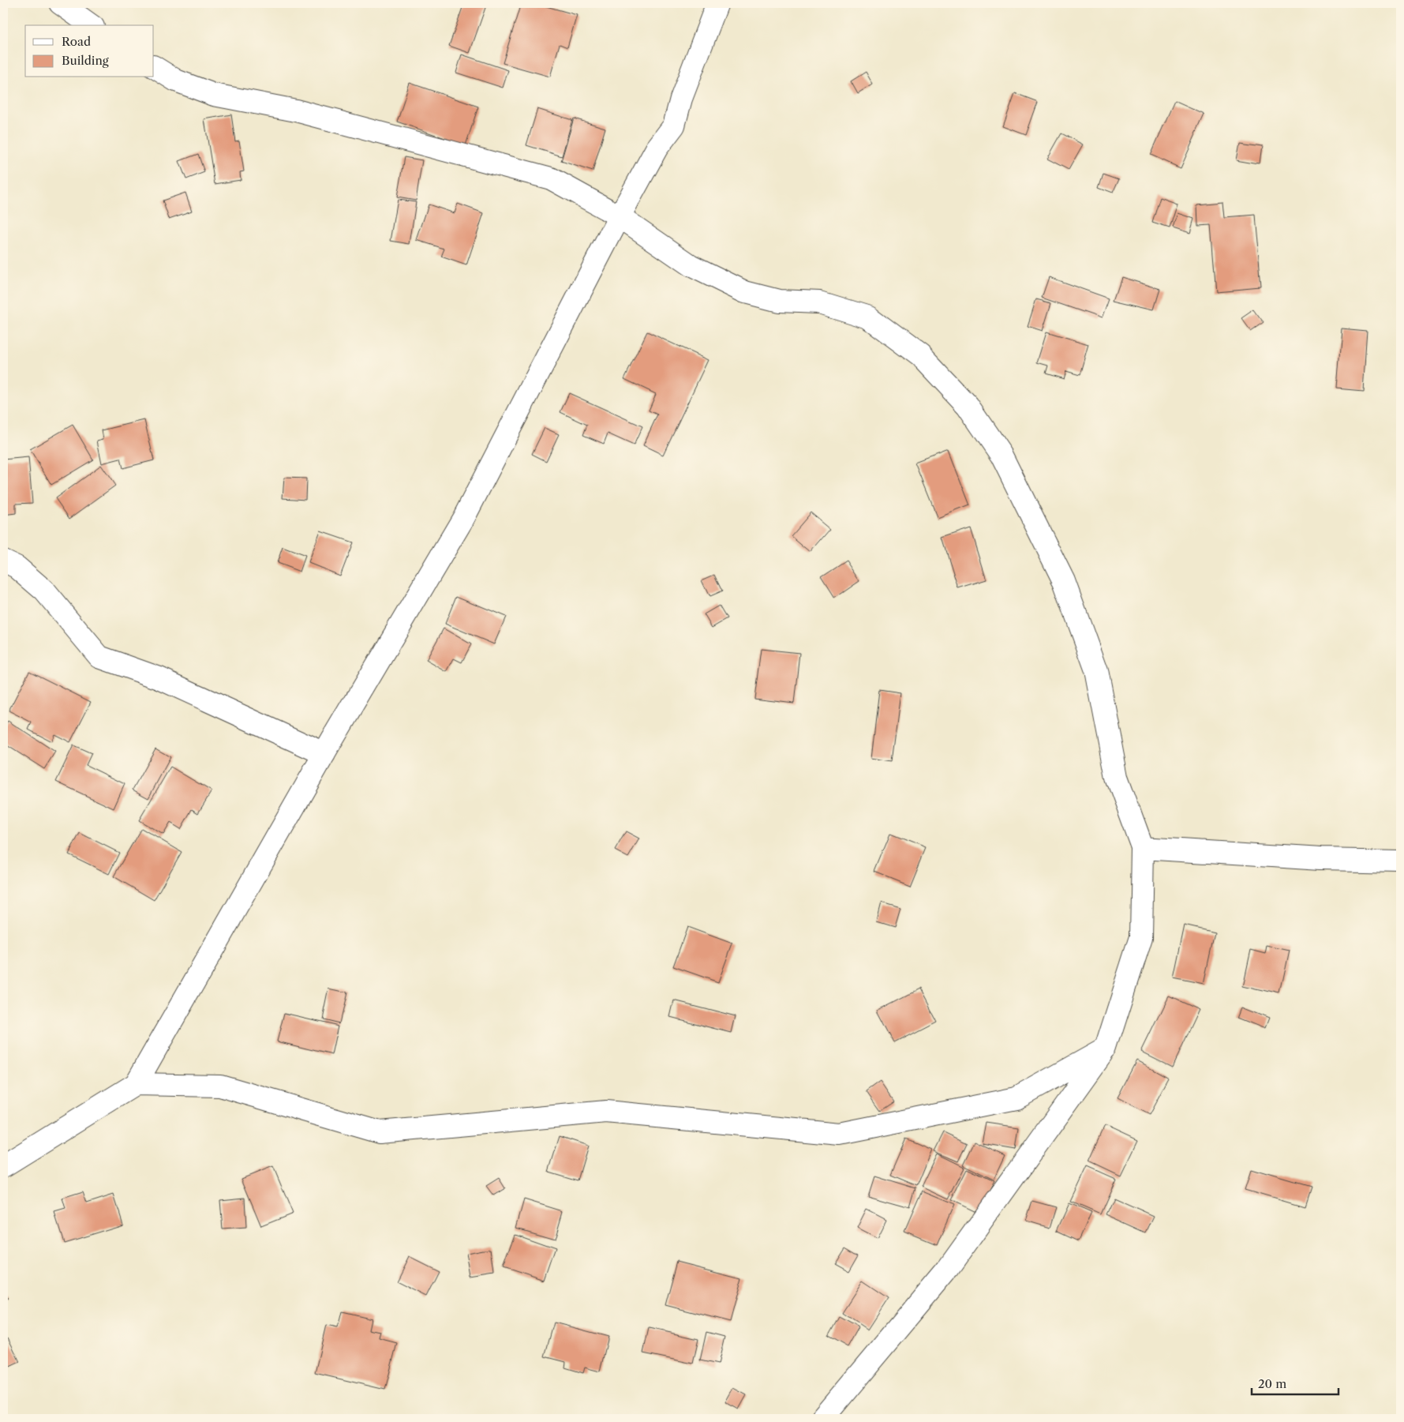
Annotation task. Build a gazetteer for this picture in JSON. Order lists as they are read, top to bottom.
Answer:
{
  "legend": ["Road", "Building"],
  "scale_bar": "20 m"
}
